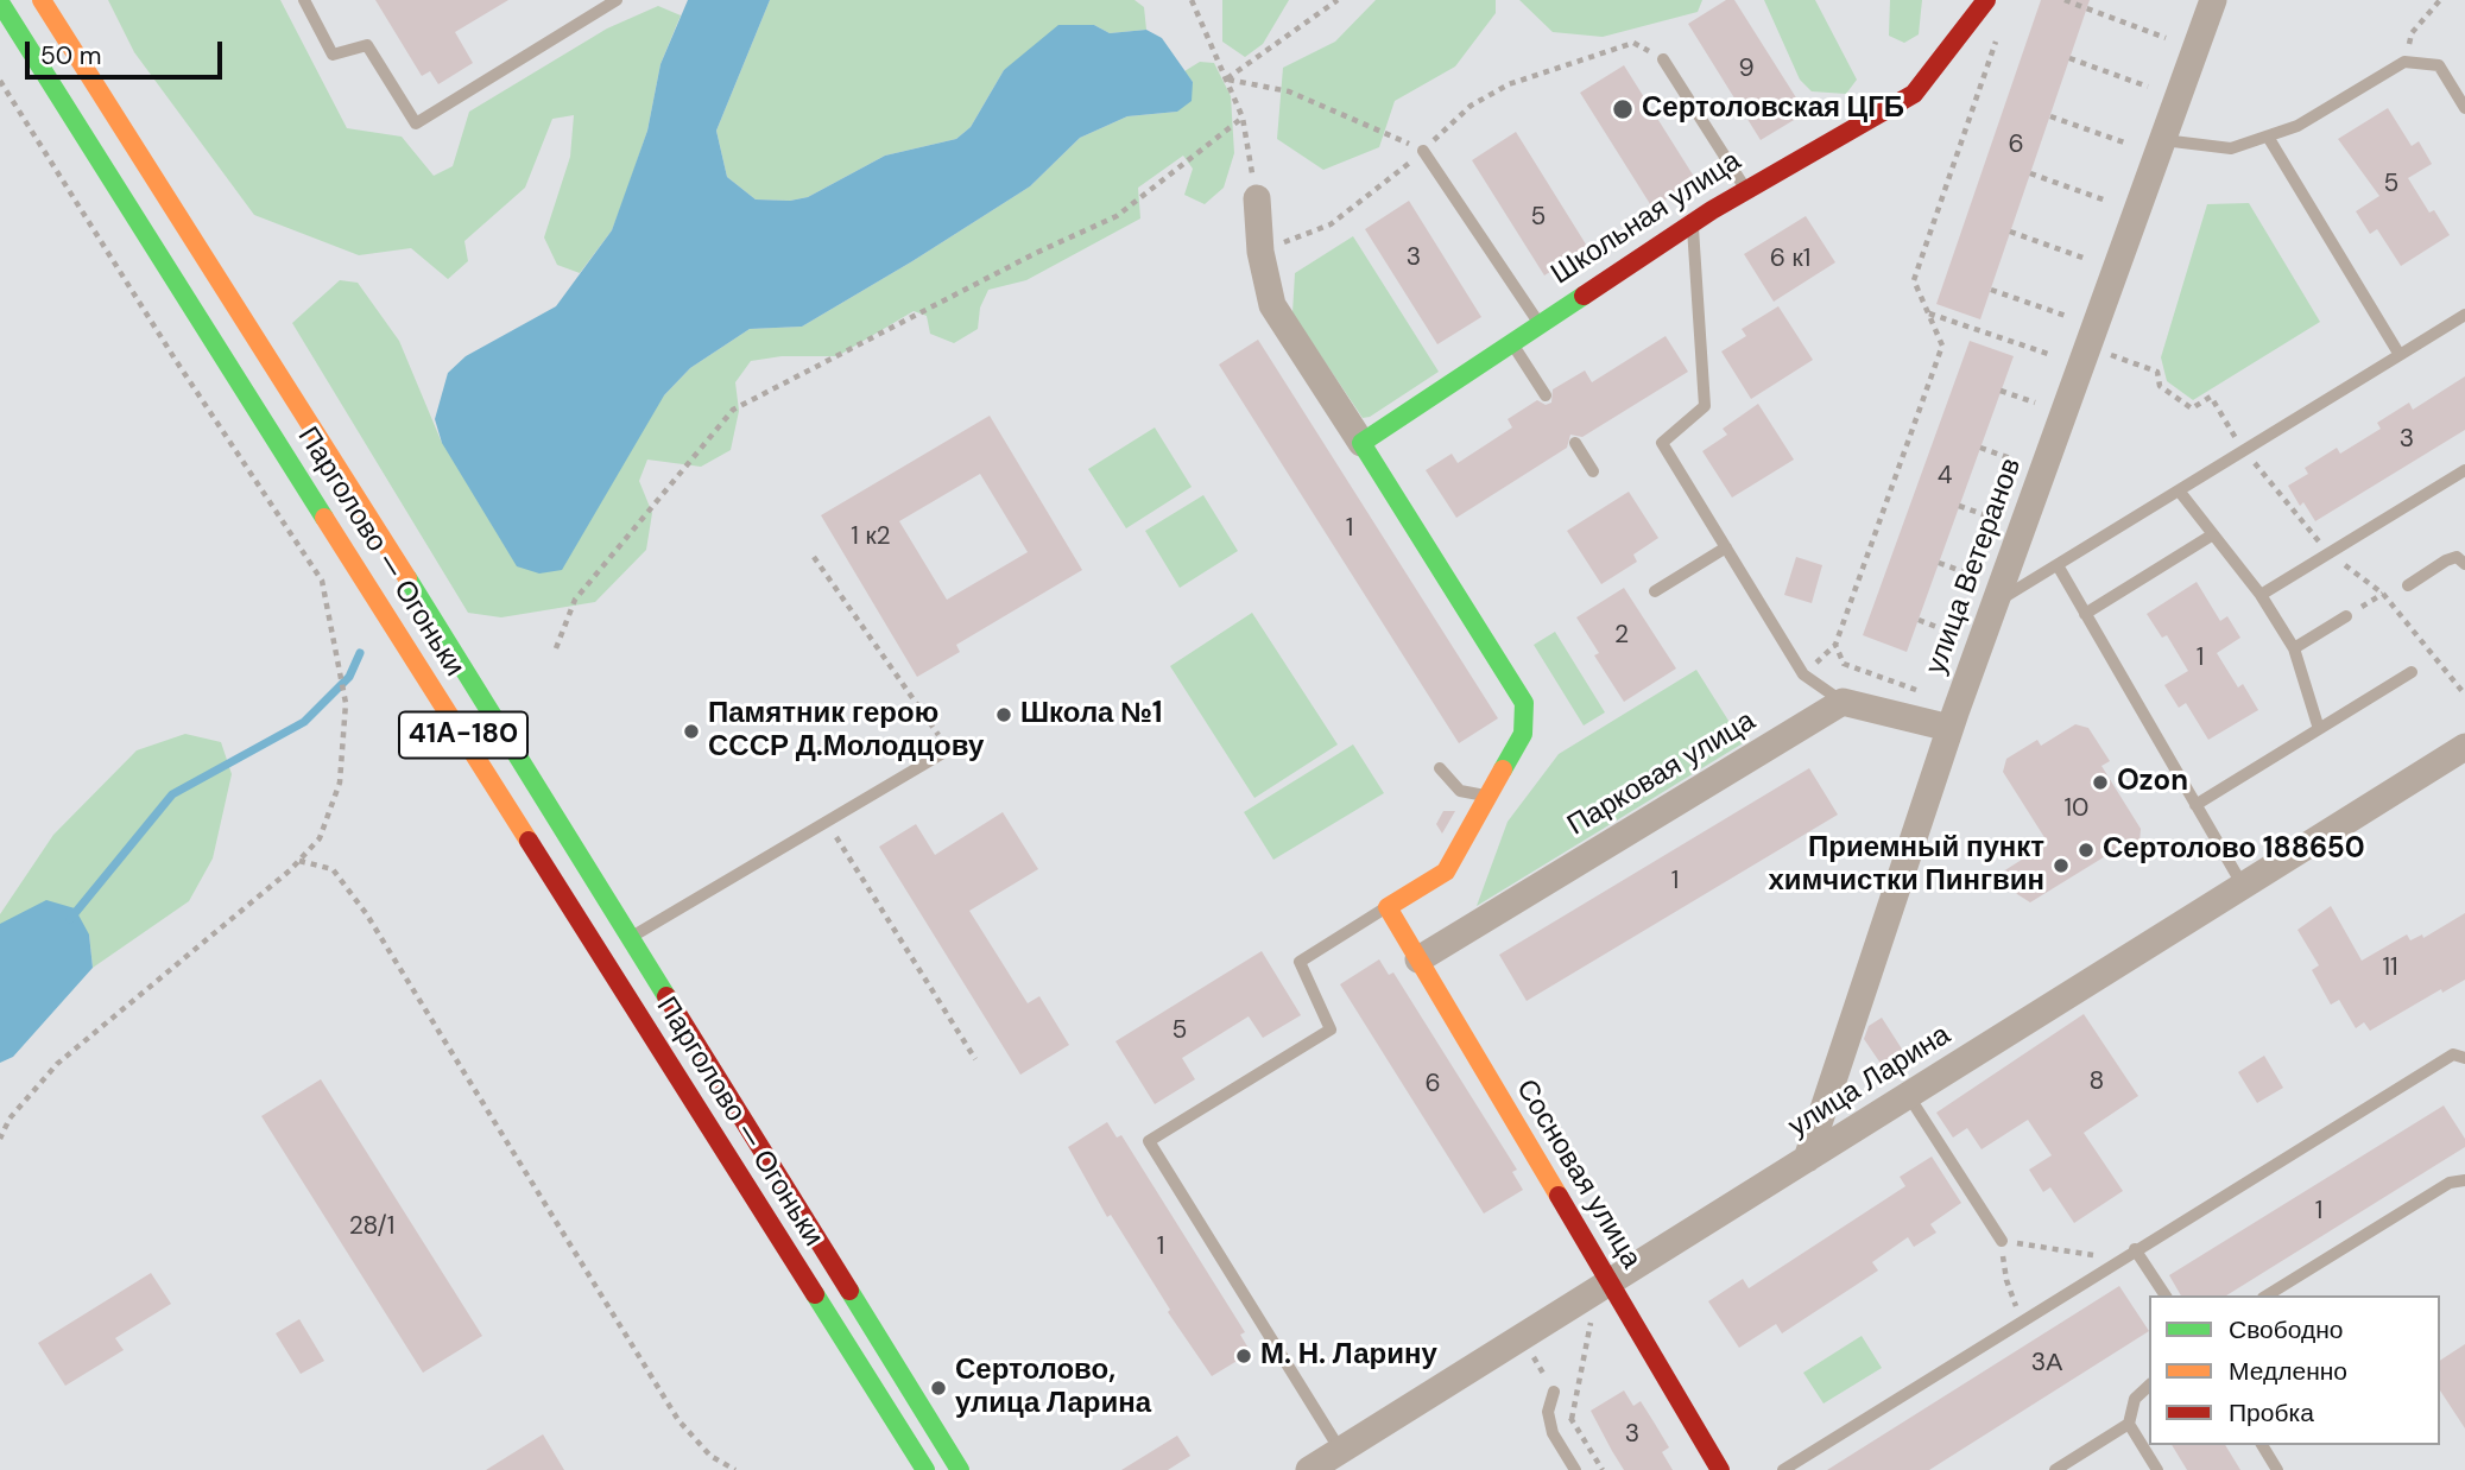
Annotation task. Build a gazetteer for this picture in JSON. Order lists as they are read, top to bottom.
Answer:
{
  "streets": {
    "main road": [
      "Школьная улица",
      "Парголово — Огоньки",
      "41А-180",
      "Сосновая улица"
    ],
    "street": ["улица Ветеранов", "Парковая улица", "улица Ларина"]
  },
  "crossings": [
    ["улица Ветеранов", "улица Ларина"],
    ["Парковая улица", "Сосновая улица"],
    ["улица Ларина", "Сосновая улица"]
  ],
  "places": [
    "Сертоловская ЦГБ",
    "Школа №1",
    "Памятник герою СССР Д.Молодцову",
    "Ozon",
    "Сертолово 188650",
    "Приемный пункт химчистки Пингвин",
    "М. Н. Ларину",
    "Сертолово, улица Ларина"
  ],
  "house_numbers": [
    "9",
    "6",
    "5",
    "5",
    "3",
    "6 к1",
    "3",
    "4",
    "1",
    "1 к2",
    "2",
    "1",
    "10",
    "1",
    "11",
    "5",
    "8",
    "6",
    "1",
    "28/1",
    "1",
    "3А",
    "3"
  ],
  "legend": ["Свободно", "Медленно", "Пробка"],
  "scale_bar": "50 m"
}
